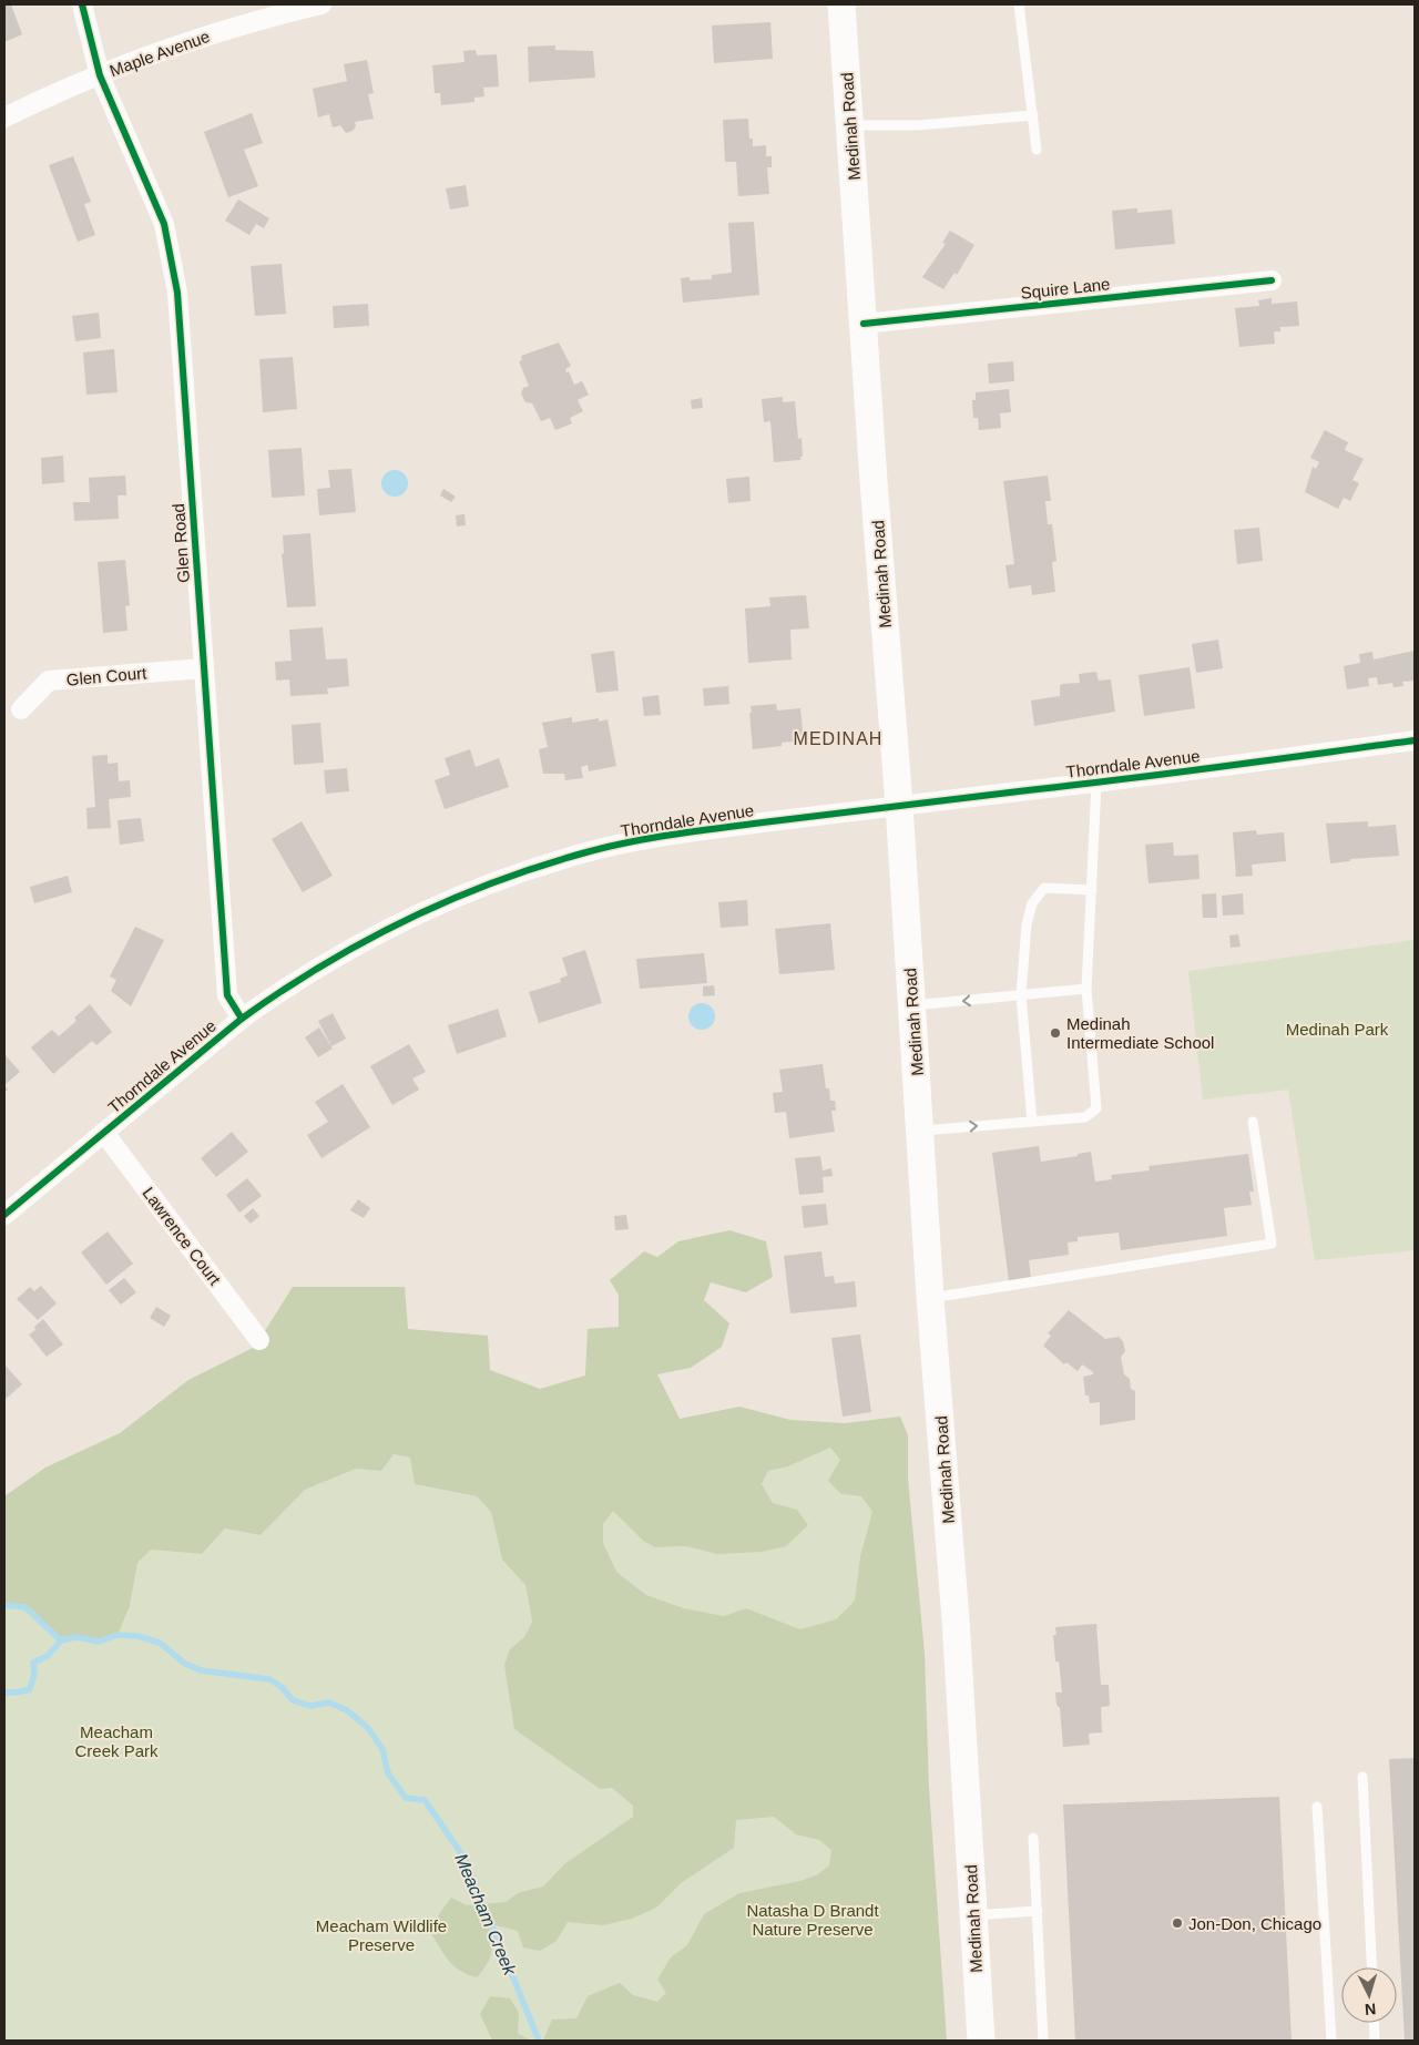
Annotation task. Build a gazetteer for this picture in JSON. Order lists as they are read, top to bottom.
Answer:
{
  "streets": {
    "main road": ["Medinah Road"],
    "street": [
      "Maple Avenue",
      "Squire Lane",
      "Glen Road",
      "Glen Court",
      "Thorndale Avenue",
      "Lawrence Court"
    ]
  },
  "crossings": [
    ["Maple Avenue", "Glen Road"],
    ["Medinah Road", "Squire Lane"],
    ["Medinah Road", "Thorndale Avenue"],
    ["Glen Road", "Glen Court"],
    ["Glen Road", "Thorndale Avenue"],
    ["Thorndale Avenue", "Lawrence Court"]
  ],
  "districts": ["MEDINAH"],
  "water": ["Meacham Creek"],
  "parks": [
    "Medinah Park",
    "Meacham Creek Park",
    "Natasha D Brandt Nature Preserve",
    "Meacham Wildlife Preserve"
  ],
  "places": ["Medinah Intermediate School", "Jon-Don, Chicago"],
  "north": "bottom"
}
